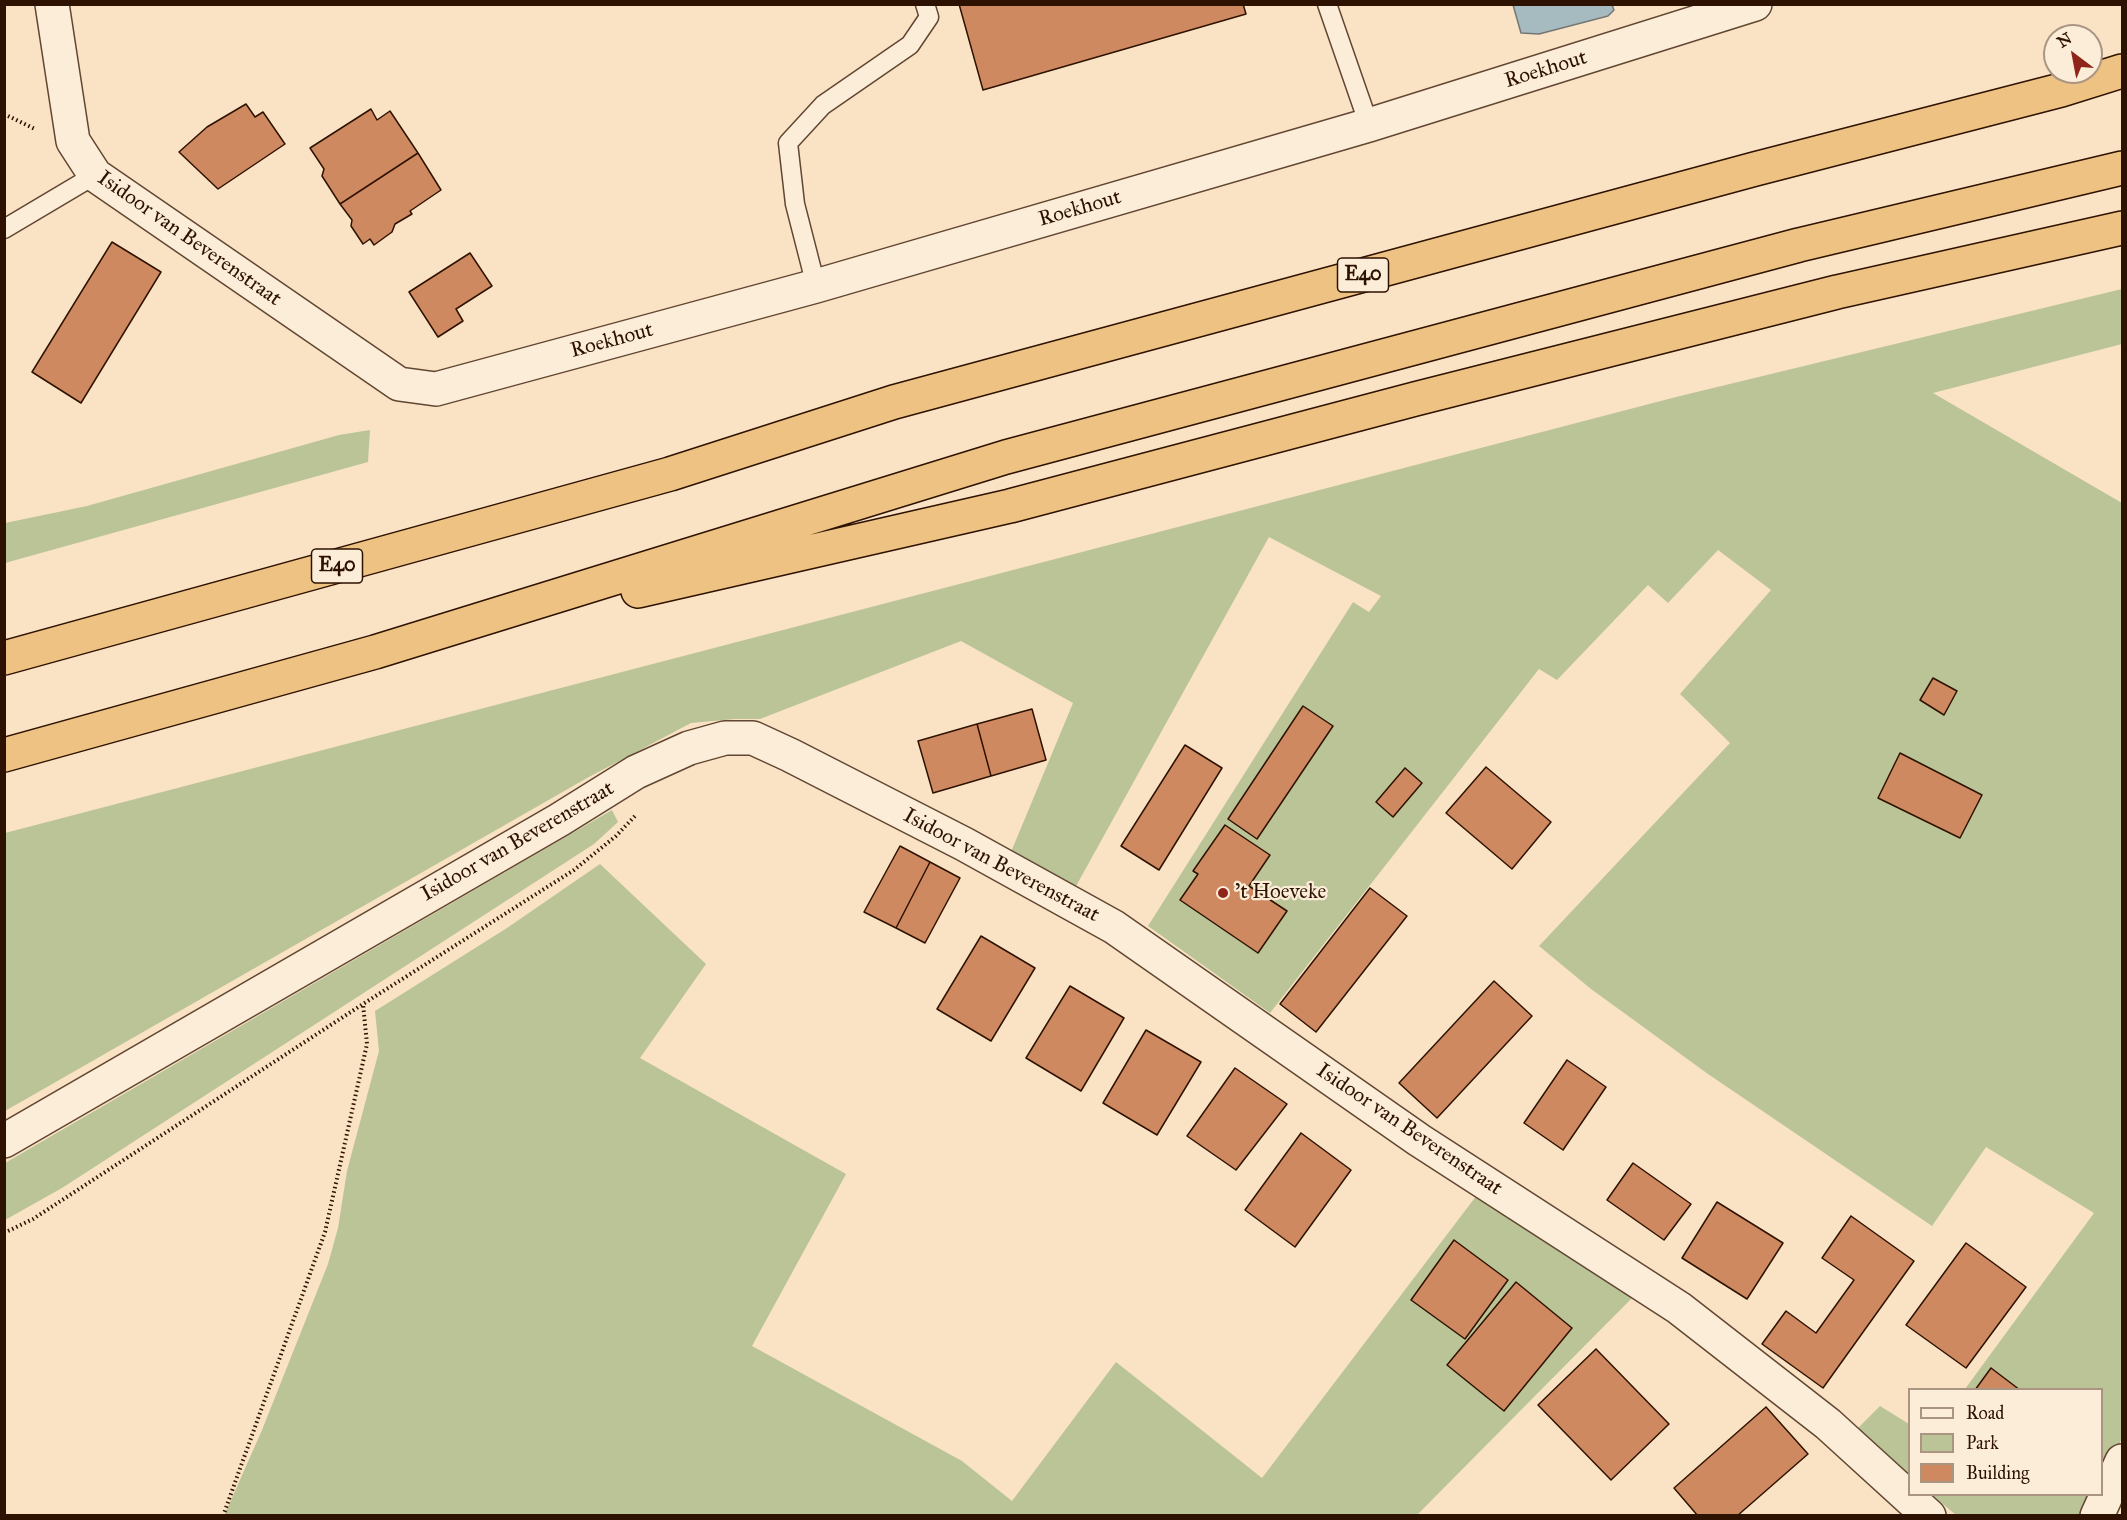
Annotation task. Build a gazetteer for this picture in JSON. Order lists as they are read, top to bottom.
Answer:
{
  "streets": {
    "highway": ["E40"],
    "street": ["Roekhout", "Isidoor van Beverenstraat"]
  },
  "crossings": [
    ["Roekhout", "Isidoor van Beverenstraat"]
  ],
  "places": ["'t Hoeveke"],
  "legend": ["Road", "Park", "Building"],
  "north": "top left"
}
